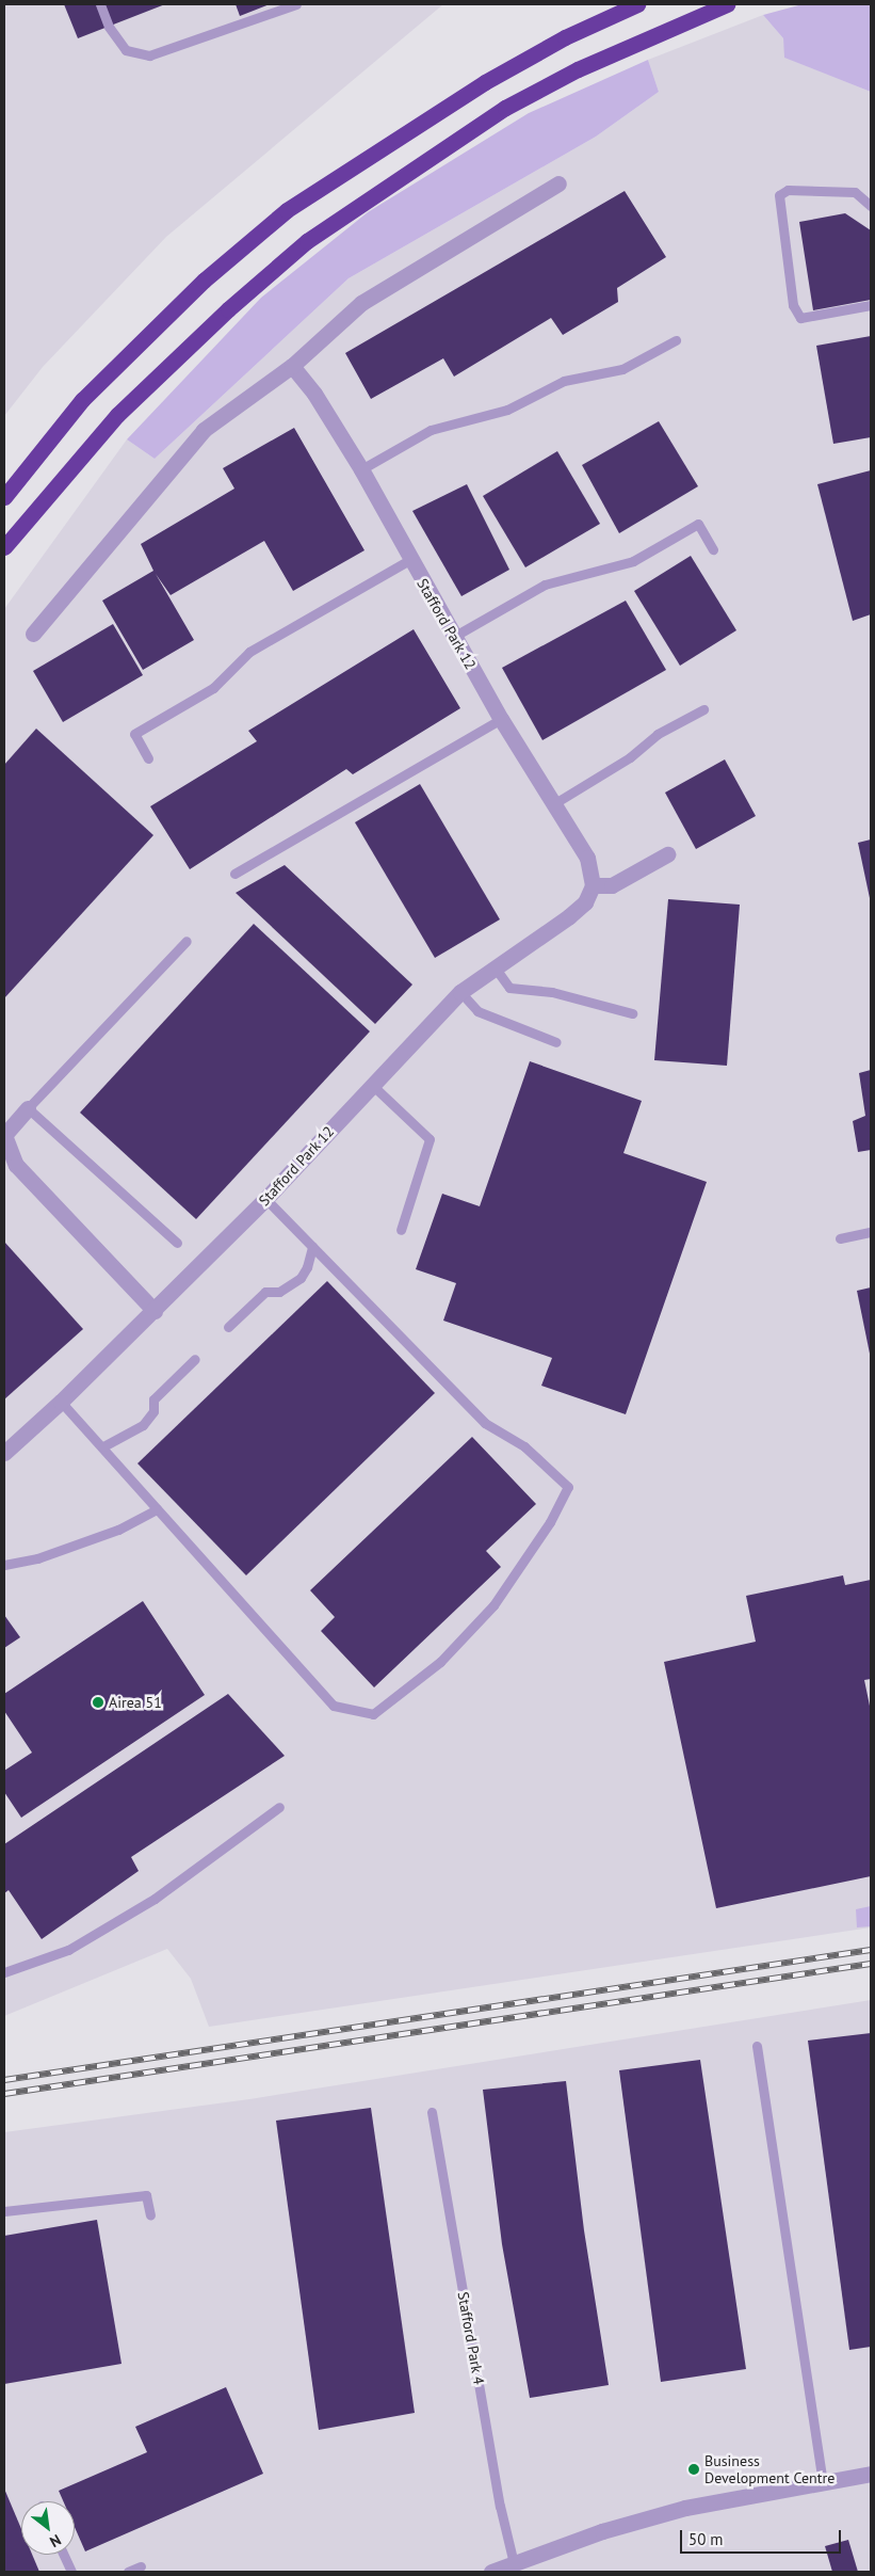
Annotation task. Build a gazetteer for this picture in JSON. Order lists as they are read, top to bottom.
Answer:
{
  "streets": {
    "street": ["Stafford Park 12"],
    "lane": ["Stafford Park 4"]
  },
  "places": ["Airea 51", "Business Development Centre"],
  "scale_bar": "50 m",
  "north": "bottom right"
}
